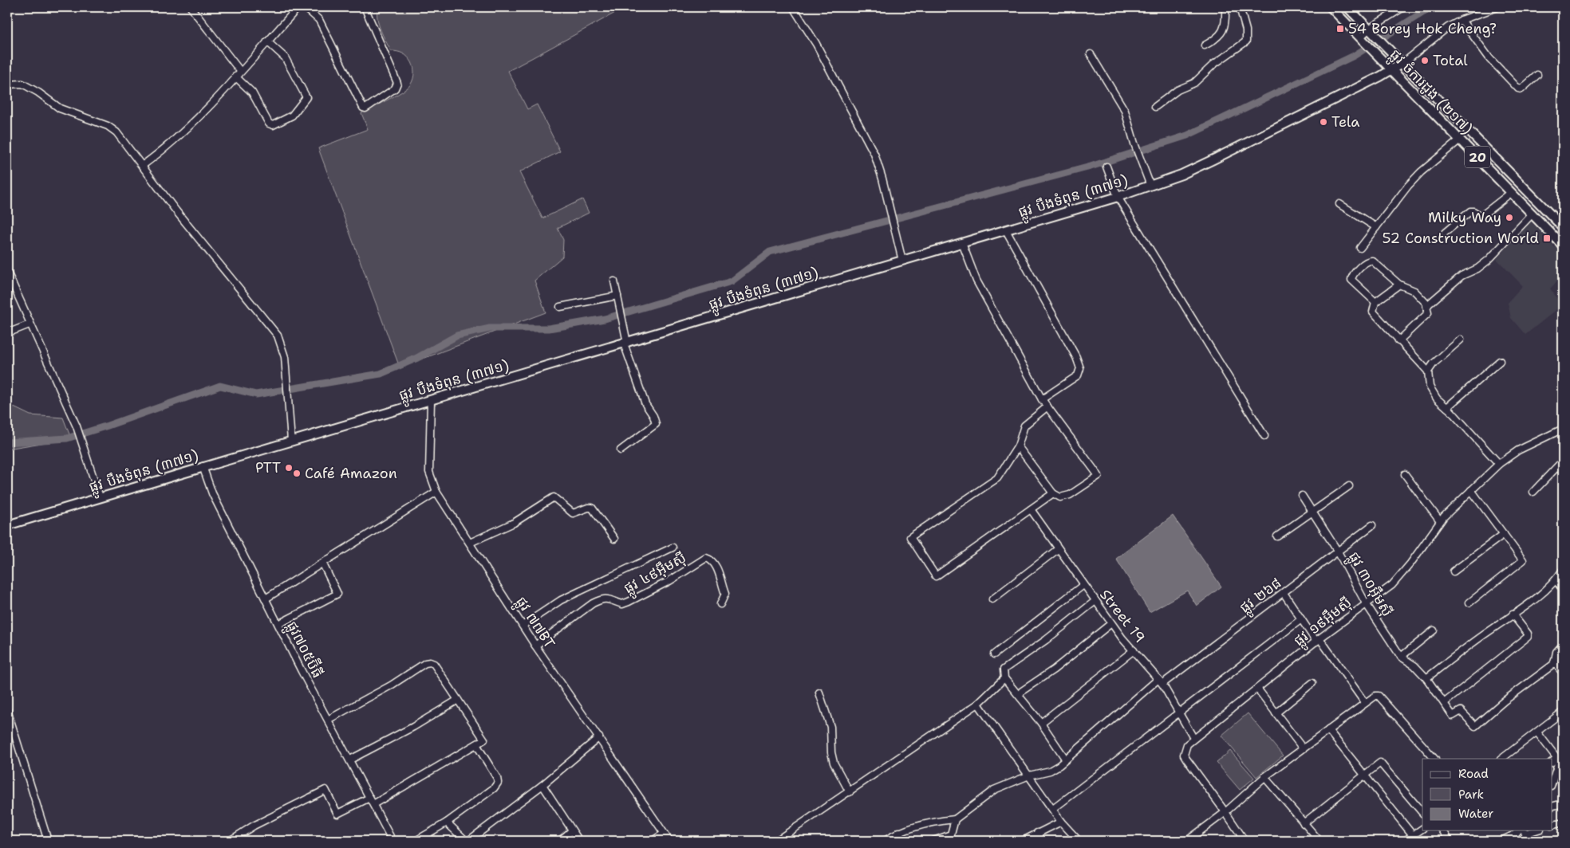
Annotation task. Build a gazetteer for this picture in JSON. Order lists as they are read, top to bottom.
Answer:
{
  "streets": {
    "main road": ["ផ្លូវ ចំការដូង (២១៧)", "20", "ផ្លូវ បឹងទំពុន (៣៧១)"],
    "street": [
      "ផ្លូវ ៤៩អ៊ឹមស៊ី",
      "ផ្លូវ ៣០អ៊ឹមស៊ី",
      "ផ្លូវ ២៦៨",
      "Street 19",
      "ផ្លូវ ១៩អ៊ឹមស៊ី",
      "ផ្លូវ ៧៧BT",
      "ផ្លូវ៧០៥ប៊ីធី"
    ]
  },
  "crossings": [
    ["ផ្លូវ ចំការដូង (២១៧)", "ផ្លូវ បឹងទំពុន (៣៧១)"],
    ["ផ្លូវ បឹងទំពុន (៣៧១)", "ផ្លូវ ៧៧BT"],
    ["ផ្លូវ បឹងទំពុន (៣៧១)", "ផ្លូវ៧០៥ប៊ីធី"],
    ["ផ្លូវ ៤៩អ៊ឹមស៊ី", "ផ្លូវ ៧៧BT"],
    ["ផ្លូវ ៣០អ៊ឹមស៊ី", "ផ្លូវ ២៦៨"],
    ["ផ្លូវ ៣០អ៊ឹមស៊ី", "ផ្លូវ ១៩អ៊ឹមស៊ី"],
    ["ផ្លូវ ២៦៨", "Street 19"],
    ["Street 19", "ផ្លូវ ១៩អ៊ឹមស៊ី"]
  ],
  "places": {
    "transit": ["54 Borey Hok Cheng?", "52 Construction World"],
    "other": [
      "Total",
      "Tela",
      "Milky Way",
      "PTT",
      "Café Amazon"
    ]
  },
  "legend": ["Road", "Park", "Water"]
}
